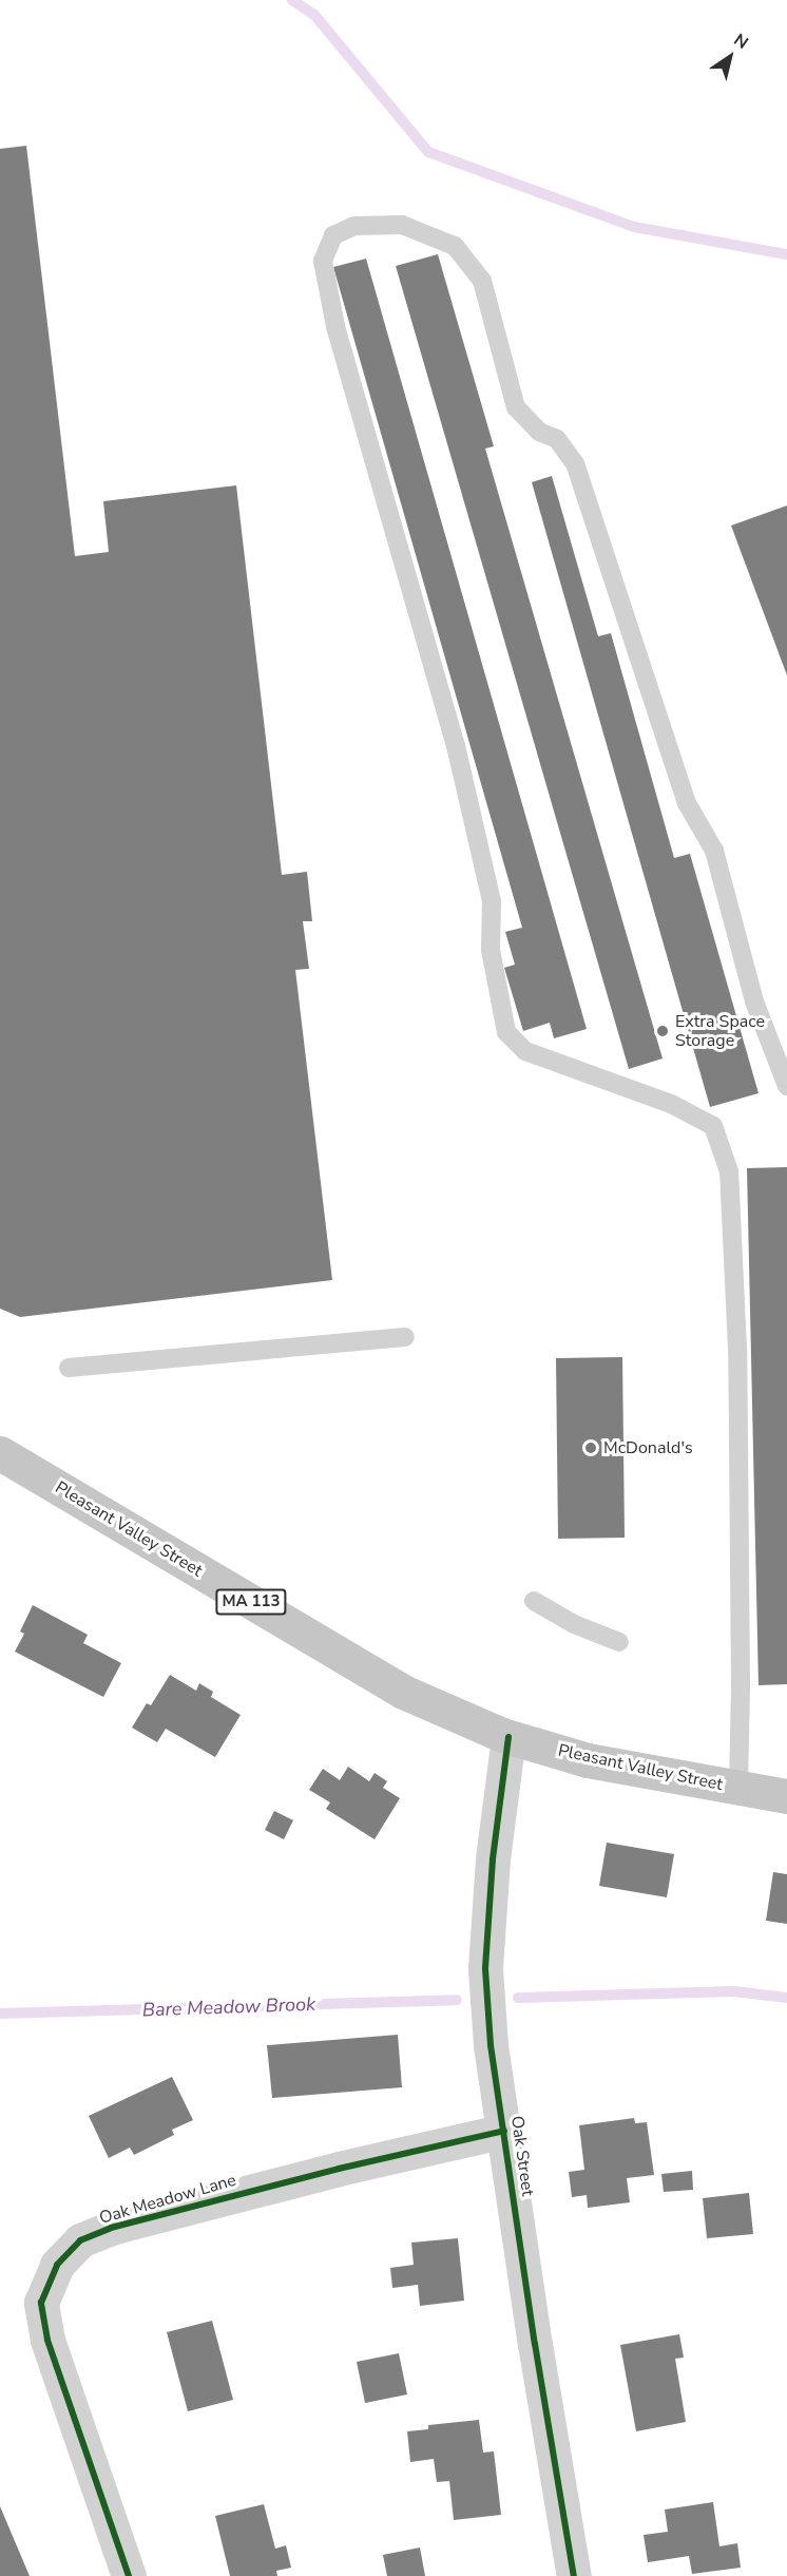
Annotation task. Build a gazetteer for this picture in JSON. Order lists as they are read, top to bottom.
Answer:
{
  "streets": {
    "main road": ["Pleasant Valley Street", "MA 113"],
    "street": ["Oak Street", "Oak Meadow Lane"]
  },
  "crossings": [
    ["Pleasant Valley Street", "Oak Street"],
    ["Oak Street", "Oak Meadow Lane"]
  ],
  "water": ["Bare Meadow Brook"],
  "places": ["Extra Space Storage", "McDonald's"],
  "north": "top right"
}
